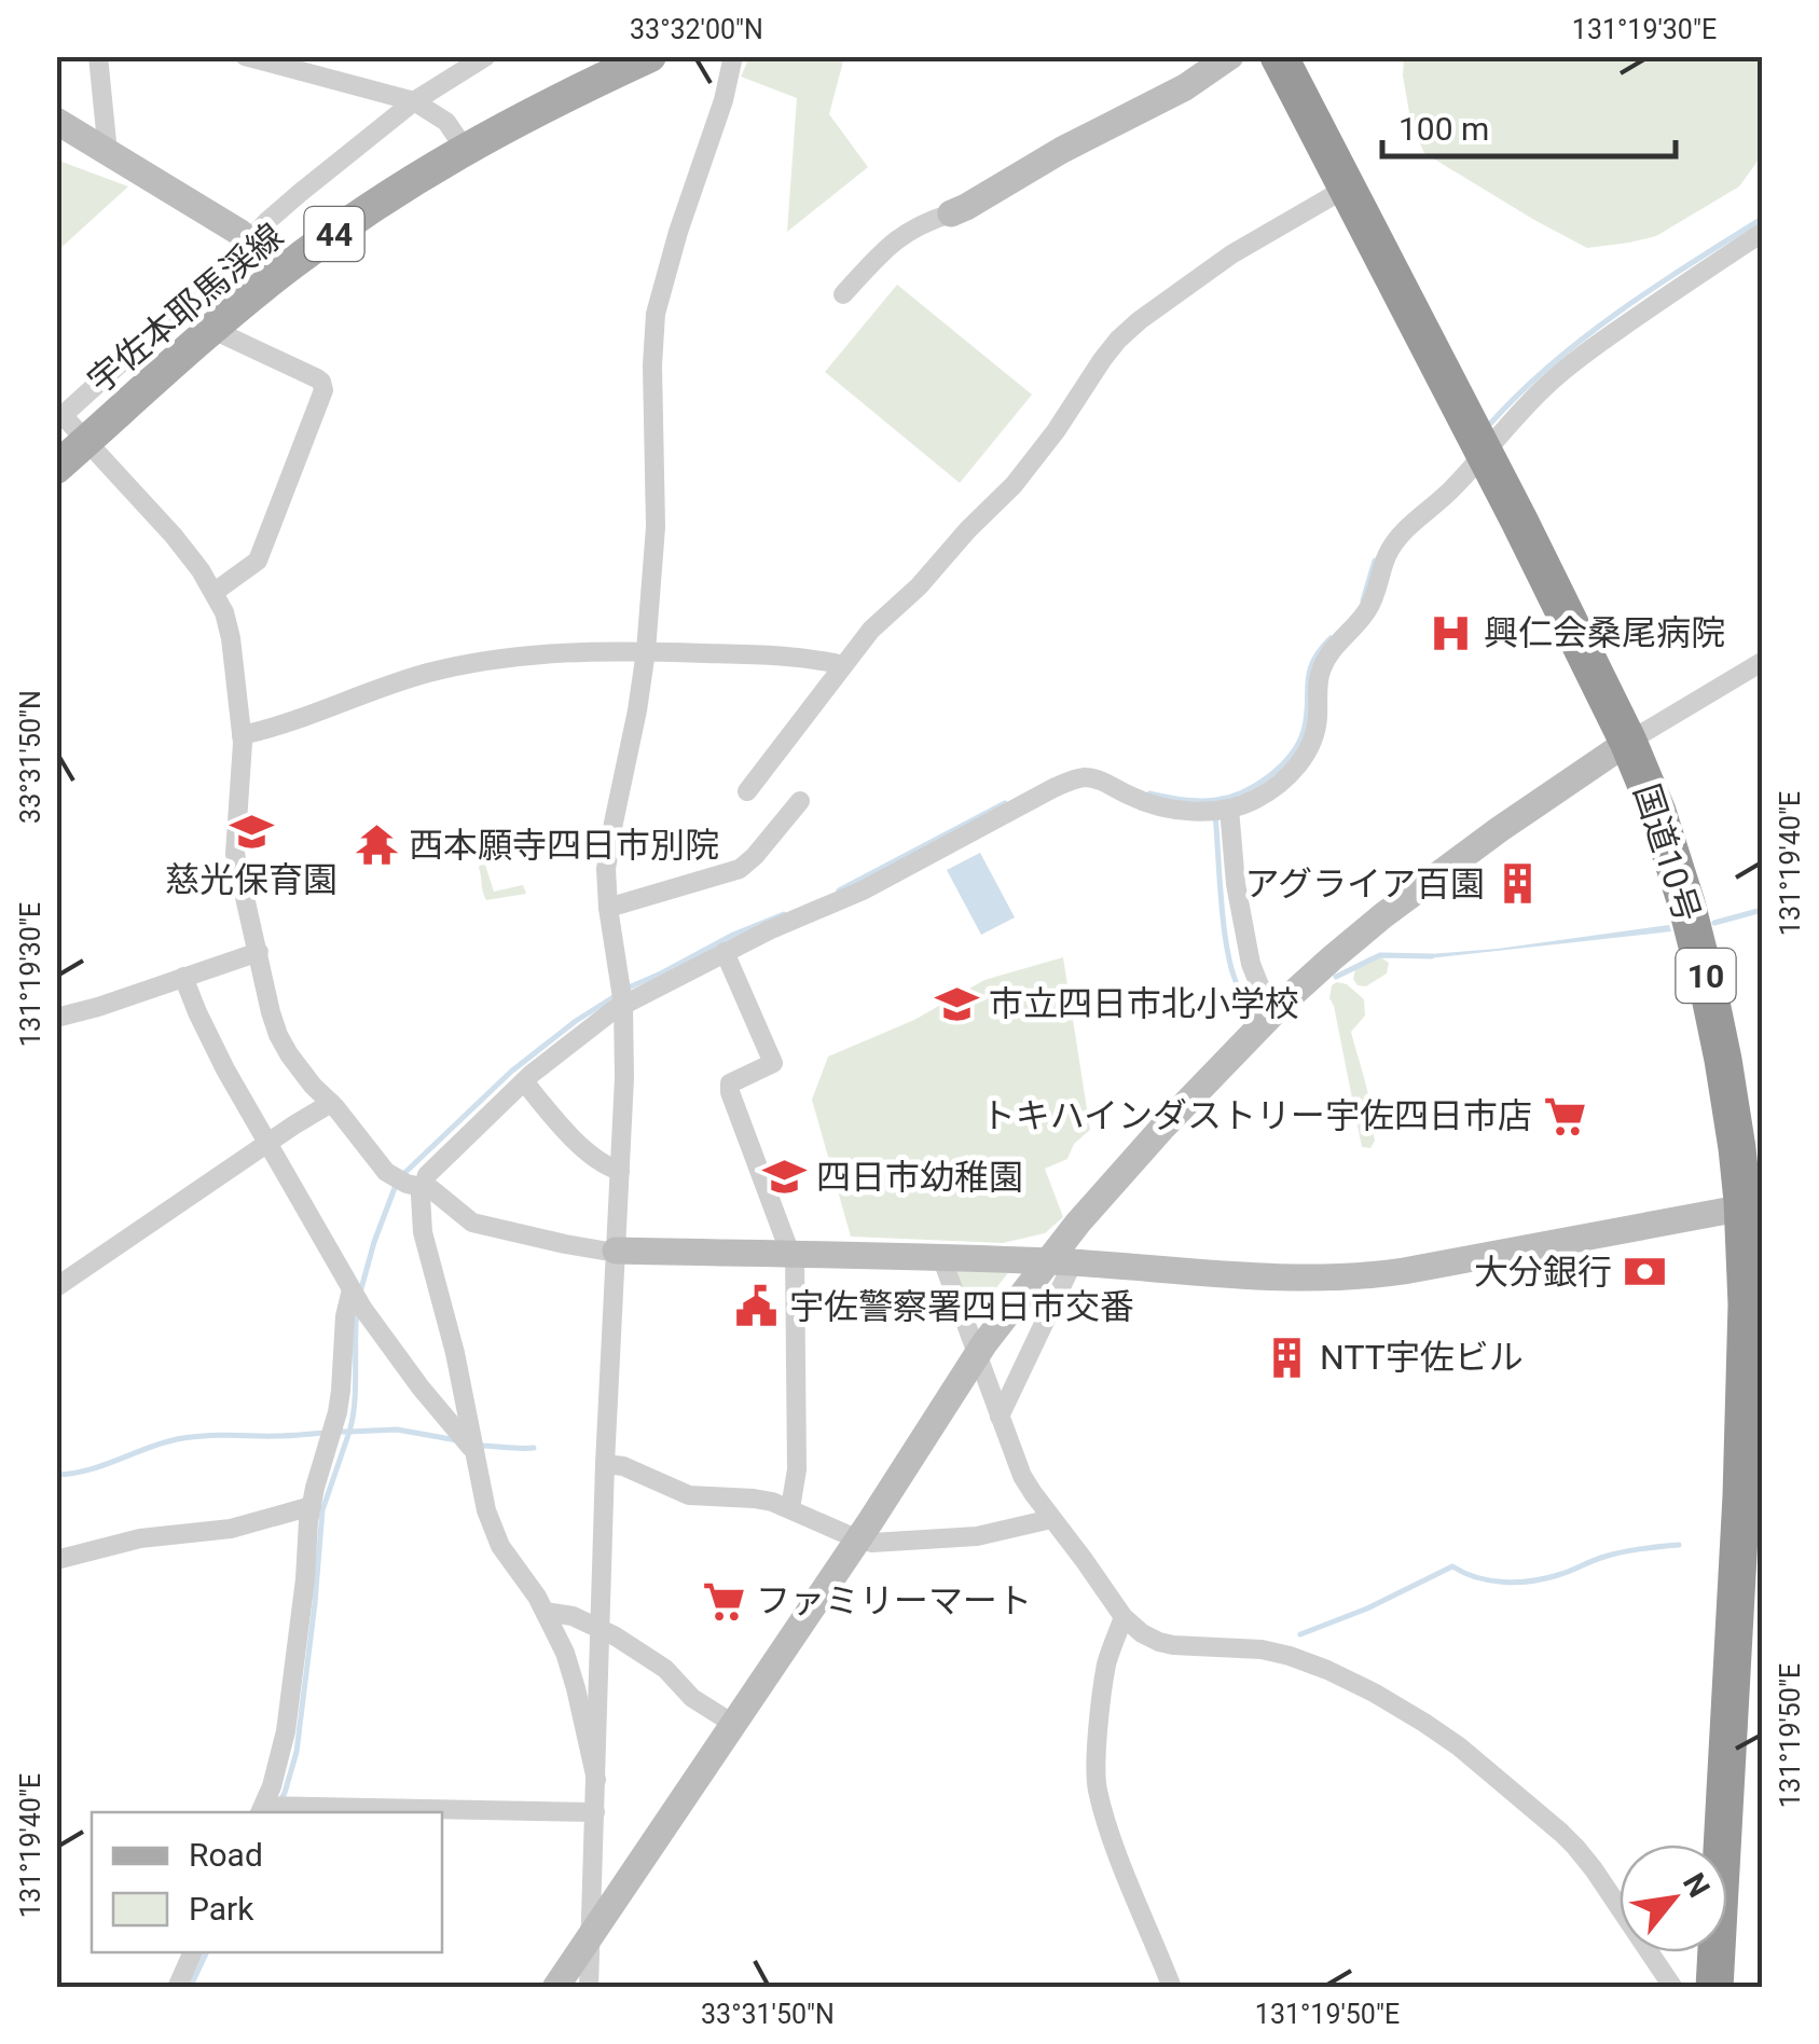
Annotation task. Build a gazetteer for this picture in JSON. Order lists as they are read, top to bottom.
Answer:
{
  "streets": {
    "highway": ["国道10号", "10"],
    "main road": ["44", "宇佐本耶馬渓線"]
  },
  "places": {
    "hospital": ["興仁会桑尾病院"],
    "school or university": ["慈光保育園", "市立四日市北小学校", "四日市幼稚園"],
    "temple": ["西本願寺四日市別院"],
    "building": ["アグライア百園", "NTT宇佐ビル"],
    "supermarket": ["トキハインダストリー宇佐四日市店", "ファミリーマート"],
    "bank": ["大分銀行"],
    "public building": ["宇佐警察署四日市交番"]
  },
  "legend": ["Road", "Park"],
  "scale_bar": "100 m",
  "north": "top right",
  "coordinates": [
    "33°32'00\"N",
    "131°19'30\"E",
    "33°31'50\"N",
    "131°19'40\"E",
    "131°19'50\"E"
  ]
}
